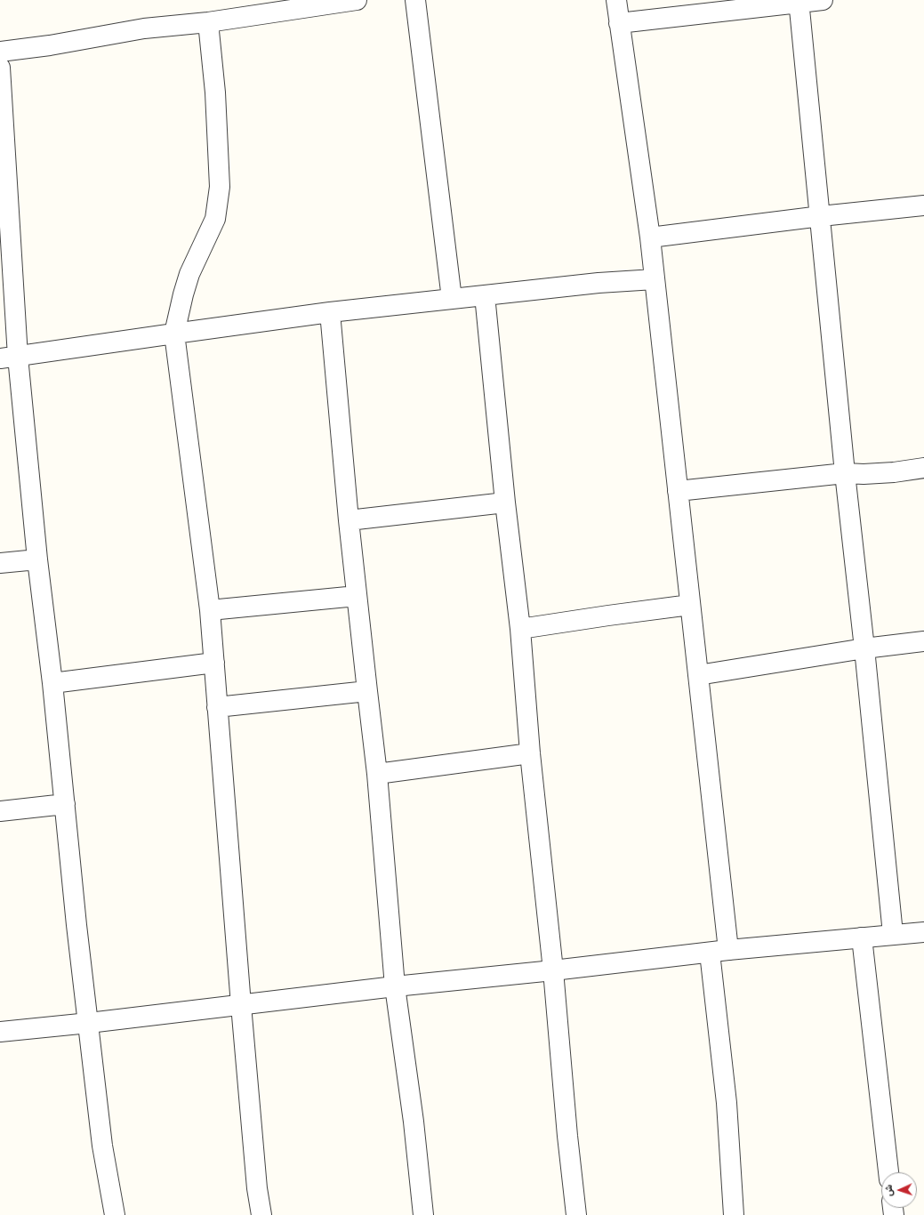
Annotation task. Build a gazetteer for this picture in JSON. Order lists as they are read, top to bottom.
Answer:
{
  "north": "left"
}
